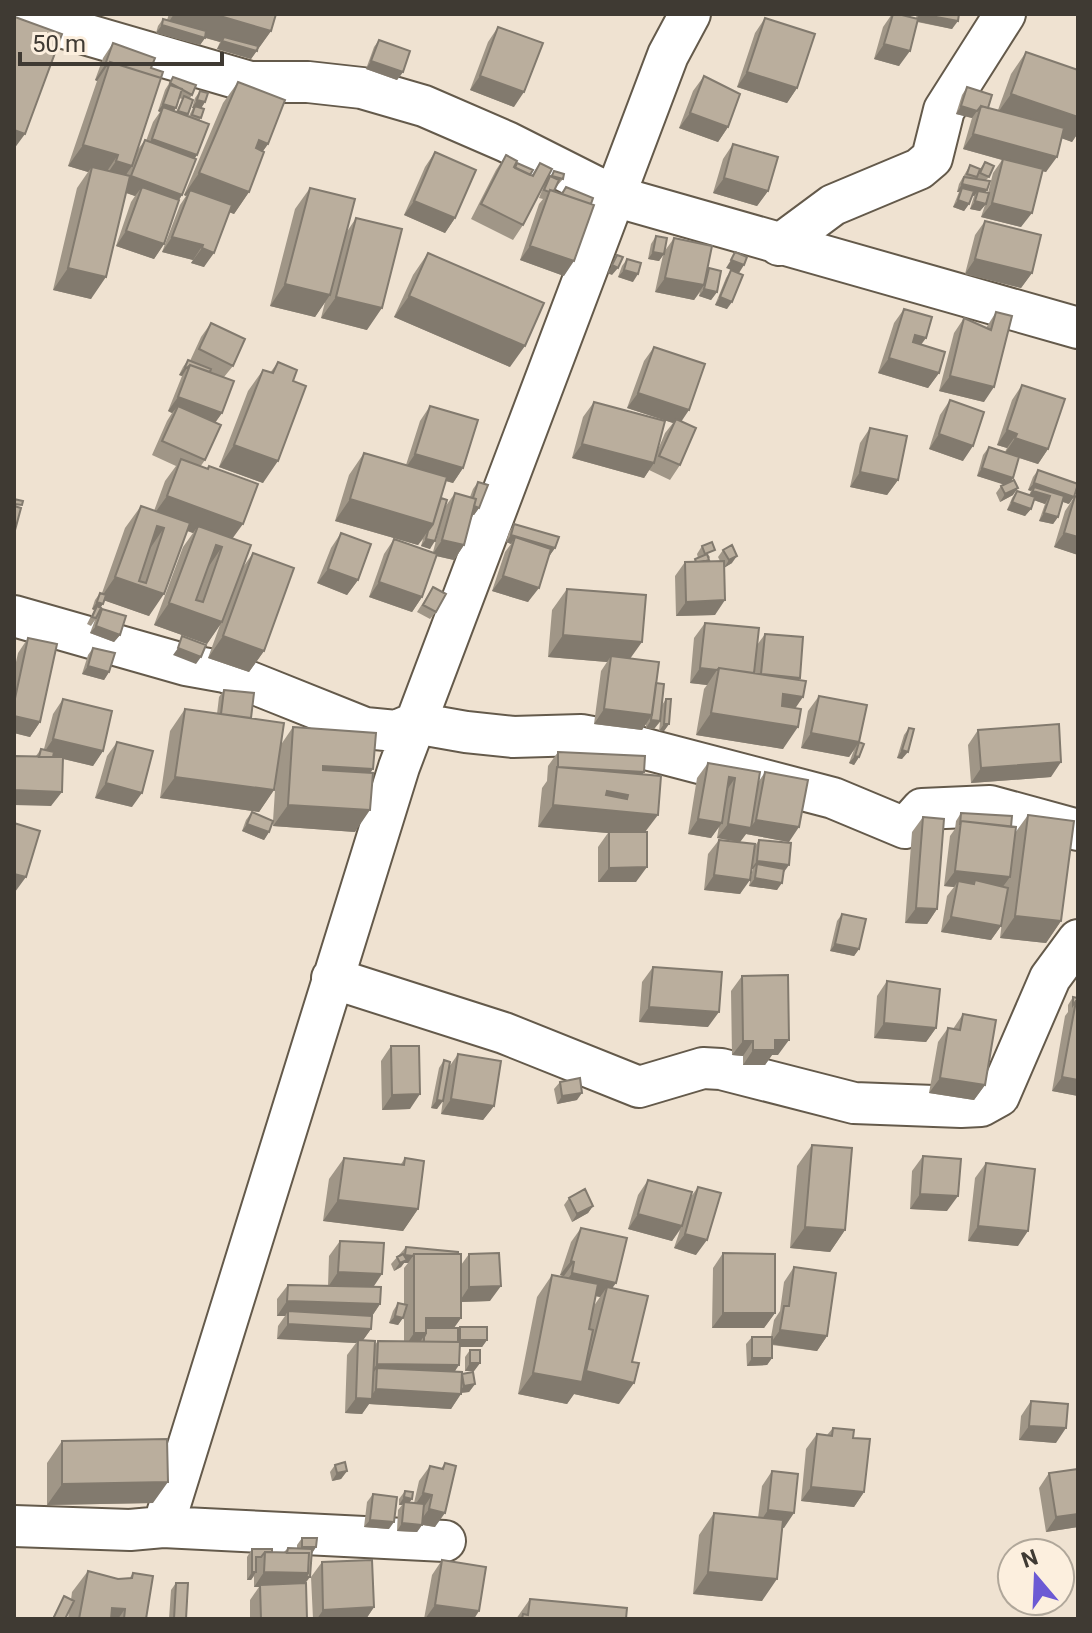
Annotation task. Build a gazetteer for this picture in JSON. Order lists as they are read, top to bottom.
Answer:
{
  "scale_bar": "50 m",
  "north": "top"
}
